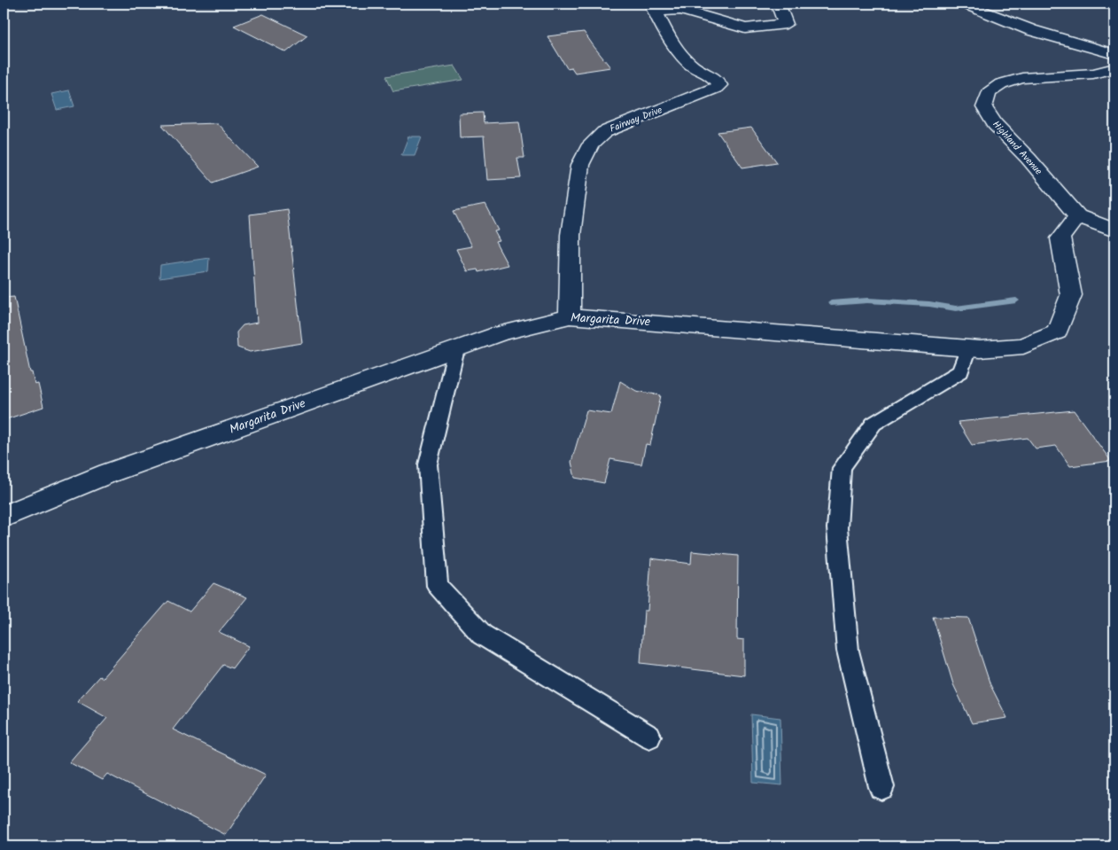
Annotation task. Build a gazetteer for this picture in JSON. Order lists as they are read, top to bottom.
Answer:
{
  "streets": {
    "street": ["Fairway Drive", "Highland Avenue", "Margarita Drive"]
  },
  "crossings": [
    ["Fairway Drive", "Margarita Drive"],
    ["Highland Avenue", "Margarita Drive"]
  ]
}
